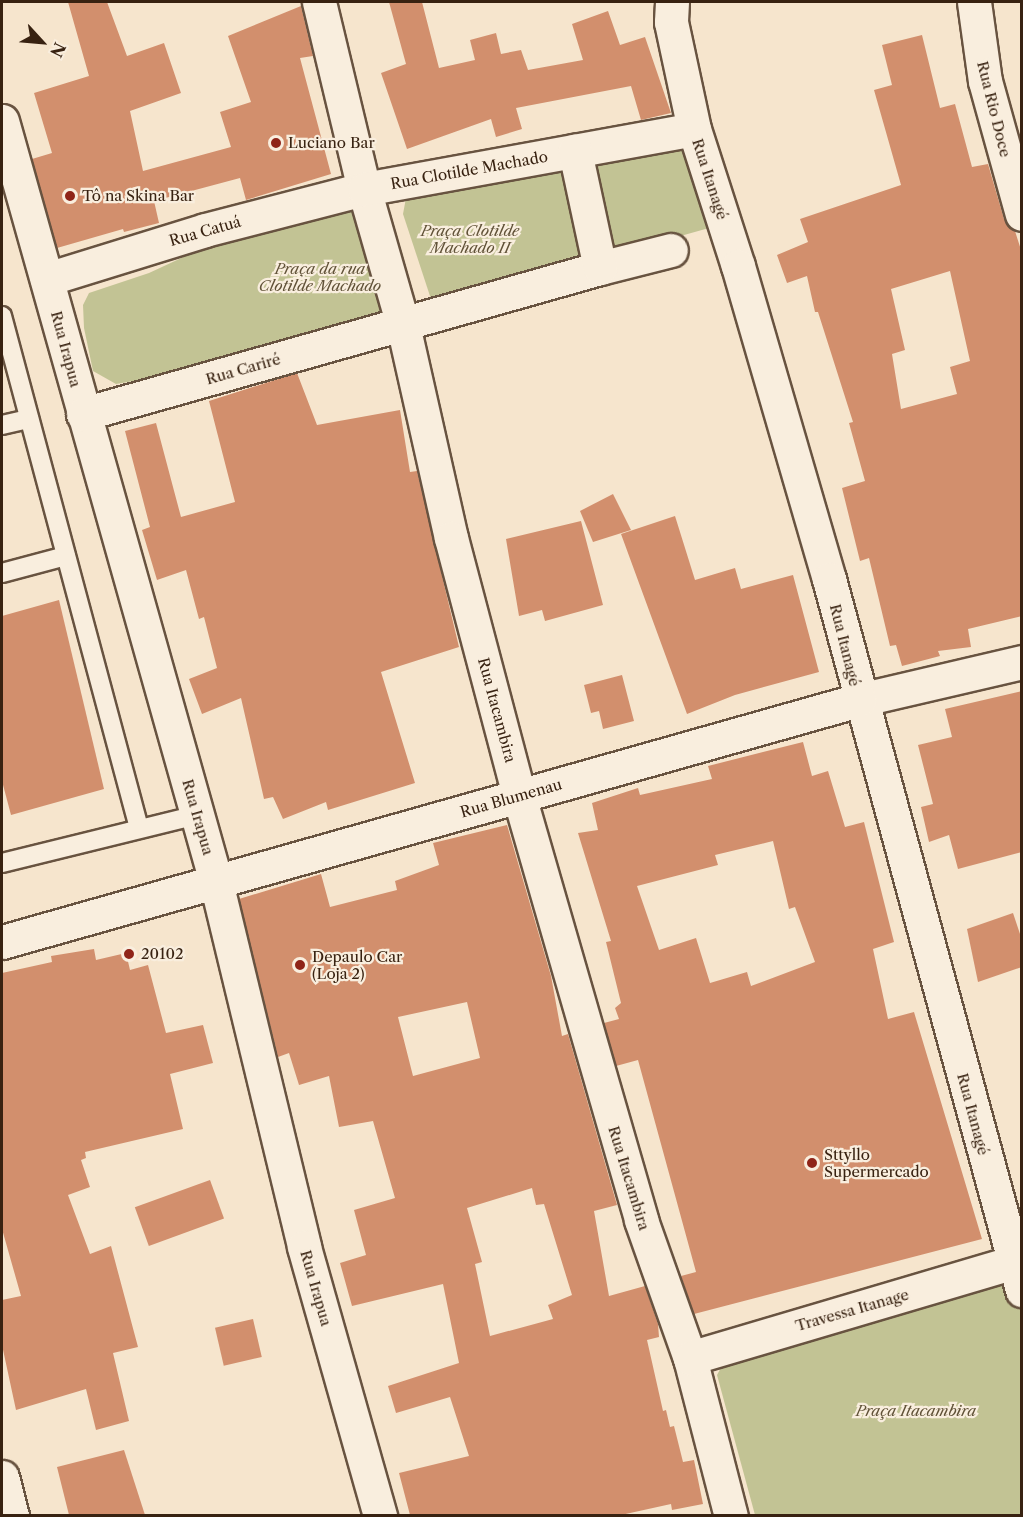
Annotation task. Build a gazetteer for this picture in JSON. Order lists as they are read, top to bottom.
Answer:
{
  "streets": {
    "street": [
      "Rua Rio Doce",
      "Rua Clotilde Machado",
      "Rua Itanagé",
      "Rua Catuá",
      "Rua Irapua",
      "Rua Cariré",
      "Rua Itacambira",
      "Rua Blumenau",
      "Travessa Itanage"
    ]
  },
  "crossings": [
    ["Rua Clotilde Machado", "Rua Itanagé"],
    ["Rua Clotilde Machado", "Rua Catuá"],
    ["Rua Clotilde Machado", "Rua Itacambira"],
    ["Rua Itanagé", "Rua Blumenau"],
    ["Rua Itanagé", "Travessa Itanage"],
    ["Rua Catuá", "Rua Irapua"],
    ["Rua Catuá", "Rua Itacambira"],
    ["Rua Irapua", "Rua Cariré"],
    ["Rua Irapua", "Rua Blumenau"],
    ["Rua Cariré", "Rua Itacambira"],
    ["Rua Itacambira", "Rua Blumenau"],
    ["Rua Itacambira", "Travessa Itanage"]
  ],
  "parks": ["Praça Clotilde Machado II", "Praça da rua Clotilde Machado", "Praça Itacambira"],
  "places": [
    "Luciano Bar",
    "Tô na Skina Bar",
    "20102",
    "Depaulo Car (Loja 2)",
    "Sttyllo Supermercado"
  ],
  "north": "bottom right"
}
